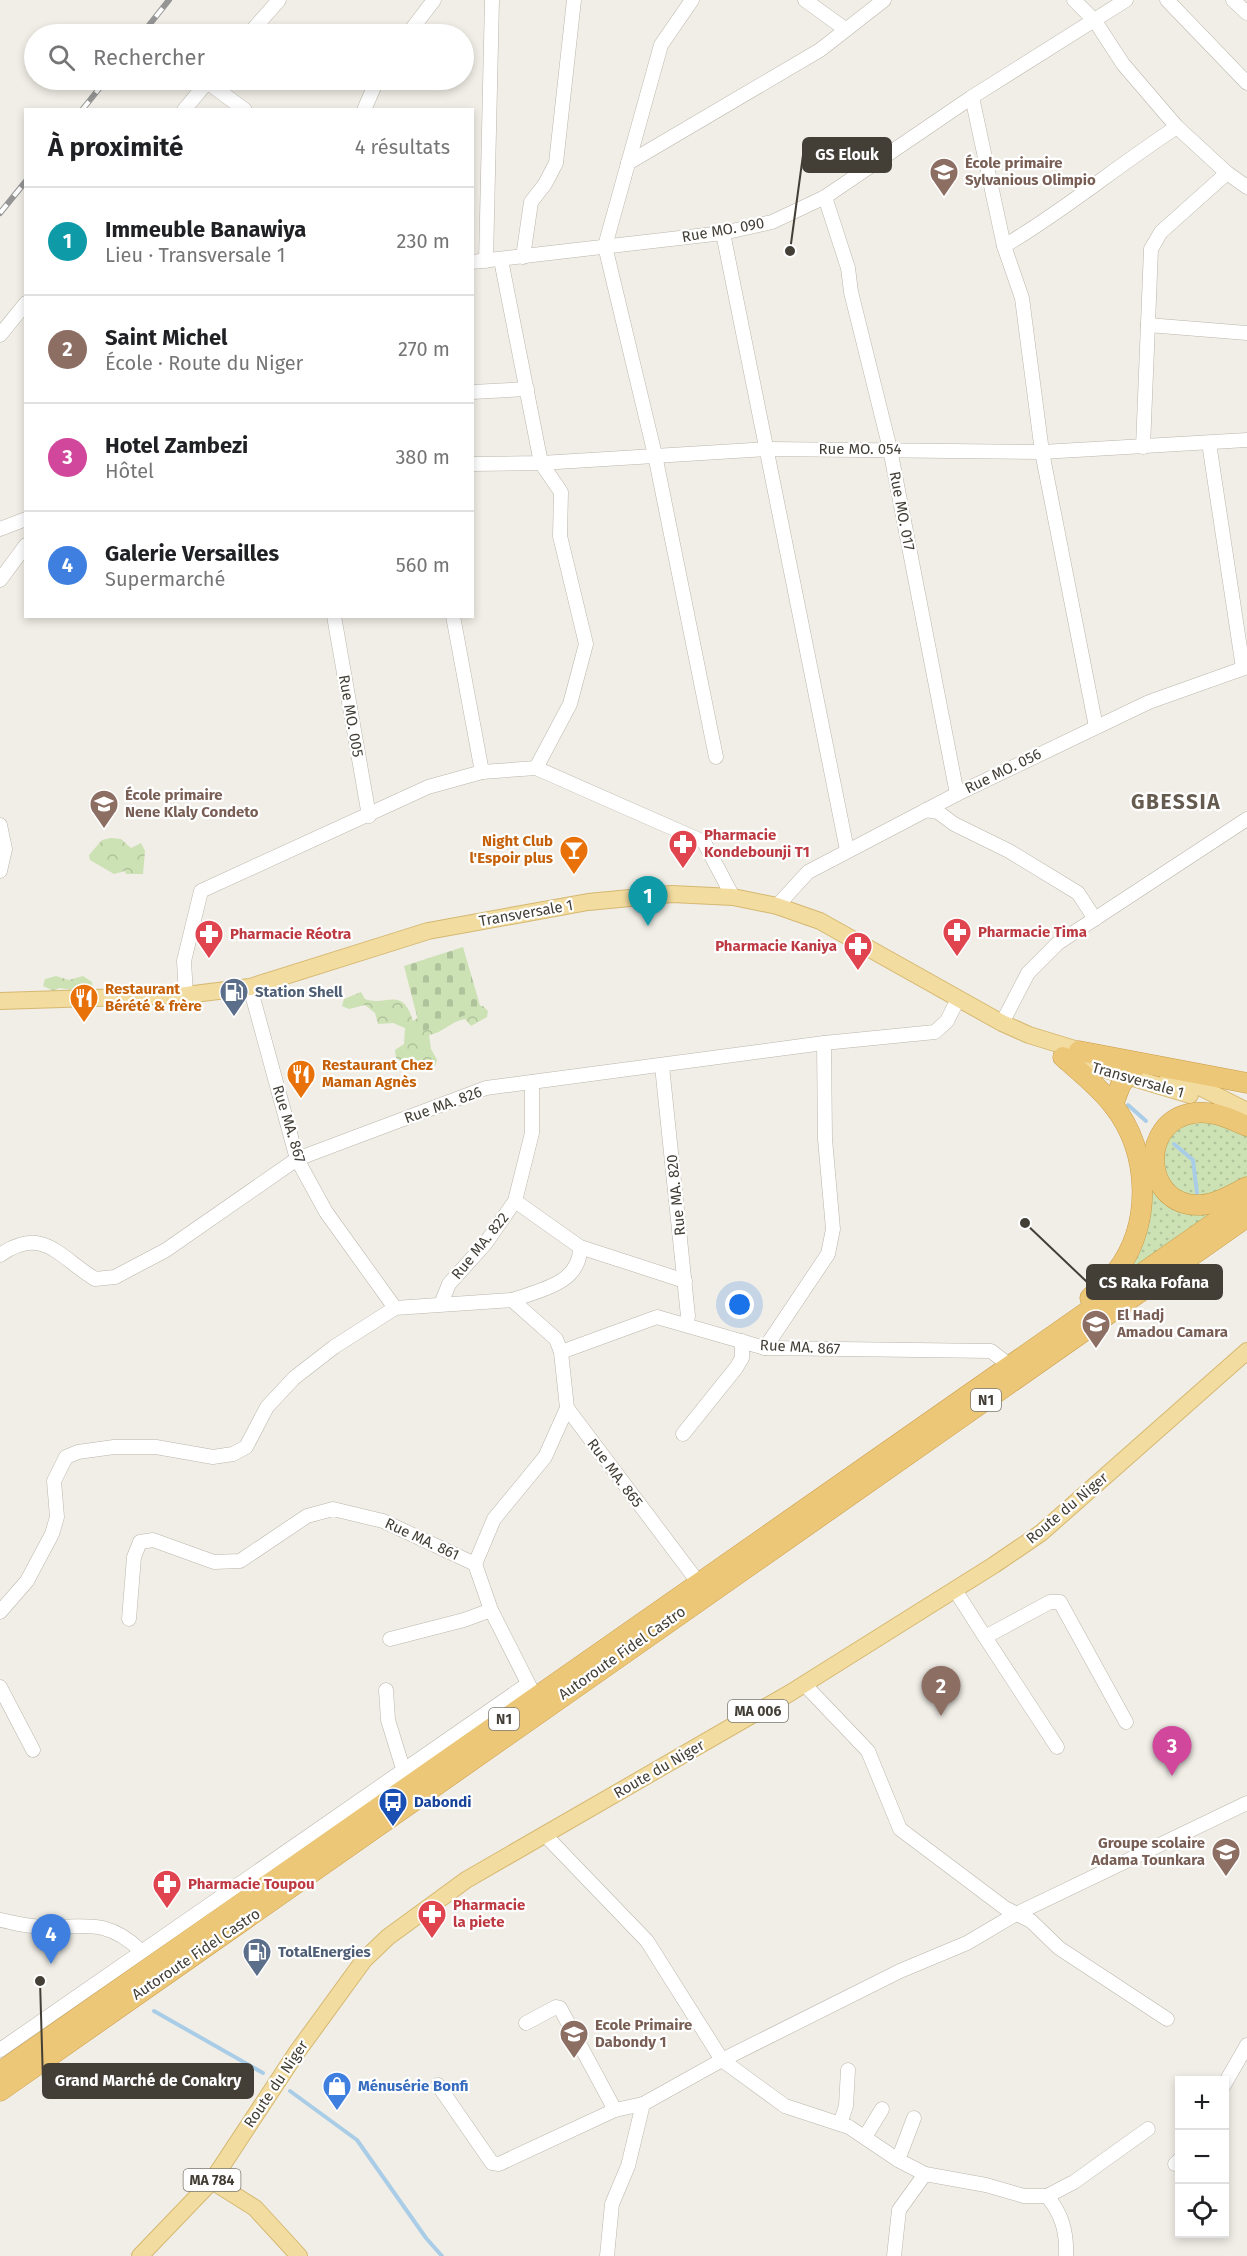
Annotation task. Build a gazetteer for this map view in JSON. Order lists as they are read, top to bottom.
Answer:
{
  "streets": {
    "highway": ["N1", "Autoroute Fidel Castro"],
    "main road": [
      "Transversale 1",
      "Route du Niger",
      "MA 006",
      "MA 784"
    ],
    "street": [
      "Rue MO. 090",
      "Rue MO. 054",
      "Rue MO. 017",
      "Rue MO. 005",
      "Rue MO. 056",
      "Rue MA. 826",
      "Rue MA. 867",
      "Rue MA. 820",
      "Rue MA. 822",
      "Rue MA. 865",
      "Rue MA. 861"
    ]
  },
  "crossings": [
    ["Rue MO. 090", "Rue MO. 017"],
    ["Rue MO. 054", "Rue MO. 017"],
    ["Rue MO. 017", "Rue MO. 056"],
    ["Rue MO. 056", "Transversale 1"],
    ["Transversale 1", "Rue MA. 826"],
    ["Transversale 1", "Rue MA. 867"],
    ["Rue MA. 826", "Rue MA. 867"],
    ["Rue MA. 826", "Rue MA. 820"],
    ["Rue MA. 826", "Rue MA. 822"],
    ["Rue MA. 867", "Rue MA. 820"],
    ["Rue MA. 867", "Autoroute Fidel Castro"],
    ["Rue MA. 865", "Autoroute Fidel Castro"],
    ["Rue MA. 861", "Autoroute Fidel Castro"]
  ],
  "districts": ["GBESSIA"],
  "places": {
    "school or university": [
      "École primaire Sylvanious Olimpio",
      "École primaire Nene Klaly Condeto",
      "El Hadj Amadou Camara",
      "Groupe scolaire Adama Tounkara",
      "Ecole Primaire Dabondy 1"
    ],
    "other": ["GS Elouk", "CS Raka Fofana", "Grand Marché de Conakry"],
    "pharmacy": [
      "Pharmacie Kondebounji T1",
      "Pharmacie Tima",
      "Pharmacie Réotra",
      "Pharmacie Kaniya",
      "Pharmacie Toupou",
      "Pharmacie la piete"
    ],
    "bar": ["Night Club l'Espoir plus"],
    "fuel station": ["Station Shell", "TotalEnergies"],
    "restaurant": ["Restaurant Bérété & frère", "Restaurant Chez Maman Agnès"],
    "bus stop": ["Dabondi"],
    "shop": ["Ménusérie Bonfi"]
  },
  "page": {
    "search": "Rechercher",
    "heading": ["À proximité", "4 résultats"],
    "list": [
      {
        "mark": "1",
        "name": "Immeuble Banawiya",
        "note": "Lieu · Transversale 1",
        "value": "230 m"
      },
      {
        "mark": "2",
        "name": "Saint Michel",
        "note": "École · Route du Niger",
        "value": "270 m"
      },
      {
        "mark": "3",
        "name": "Hotel Zambezi",
        "note": "Hôtel",
        "value": "380 m"
      },
      {
        "mark": "4",
        "name": "Galerie Versailles",
        "note": "Supermarché",
        "value": "560 m"
      }
    ],
    "pins": [
      "1",
      "2",
      "3",
      "4"
    ],
    "map_buttons": ["+", "−"]
  }
}
